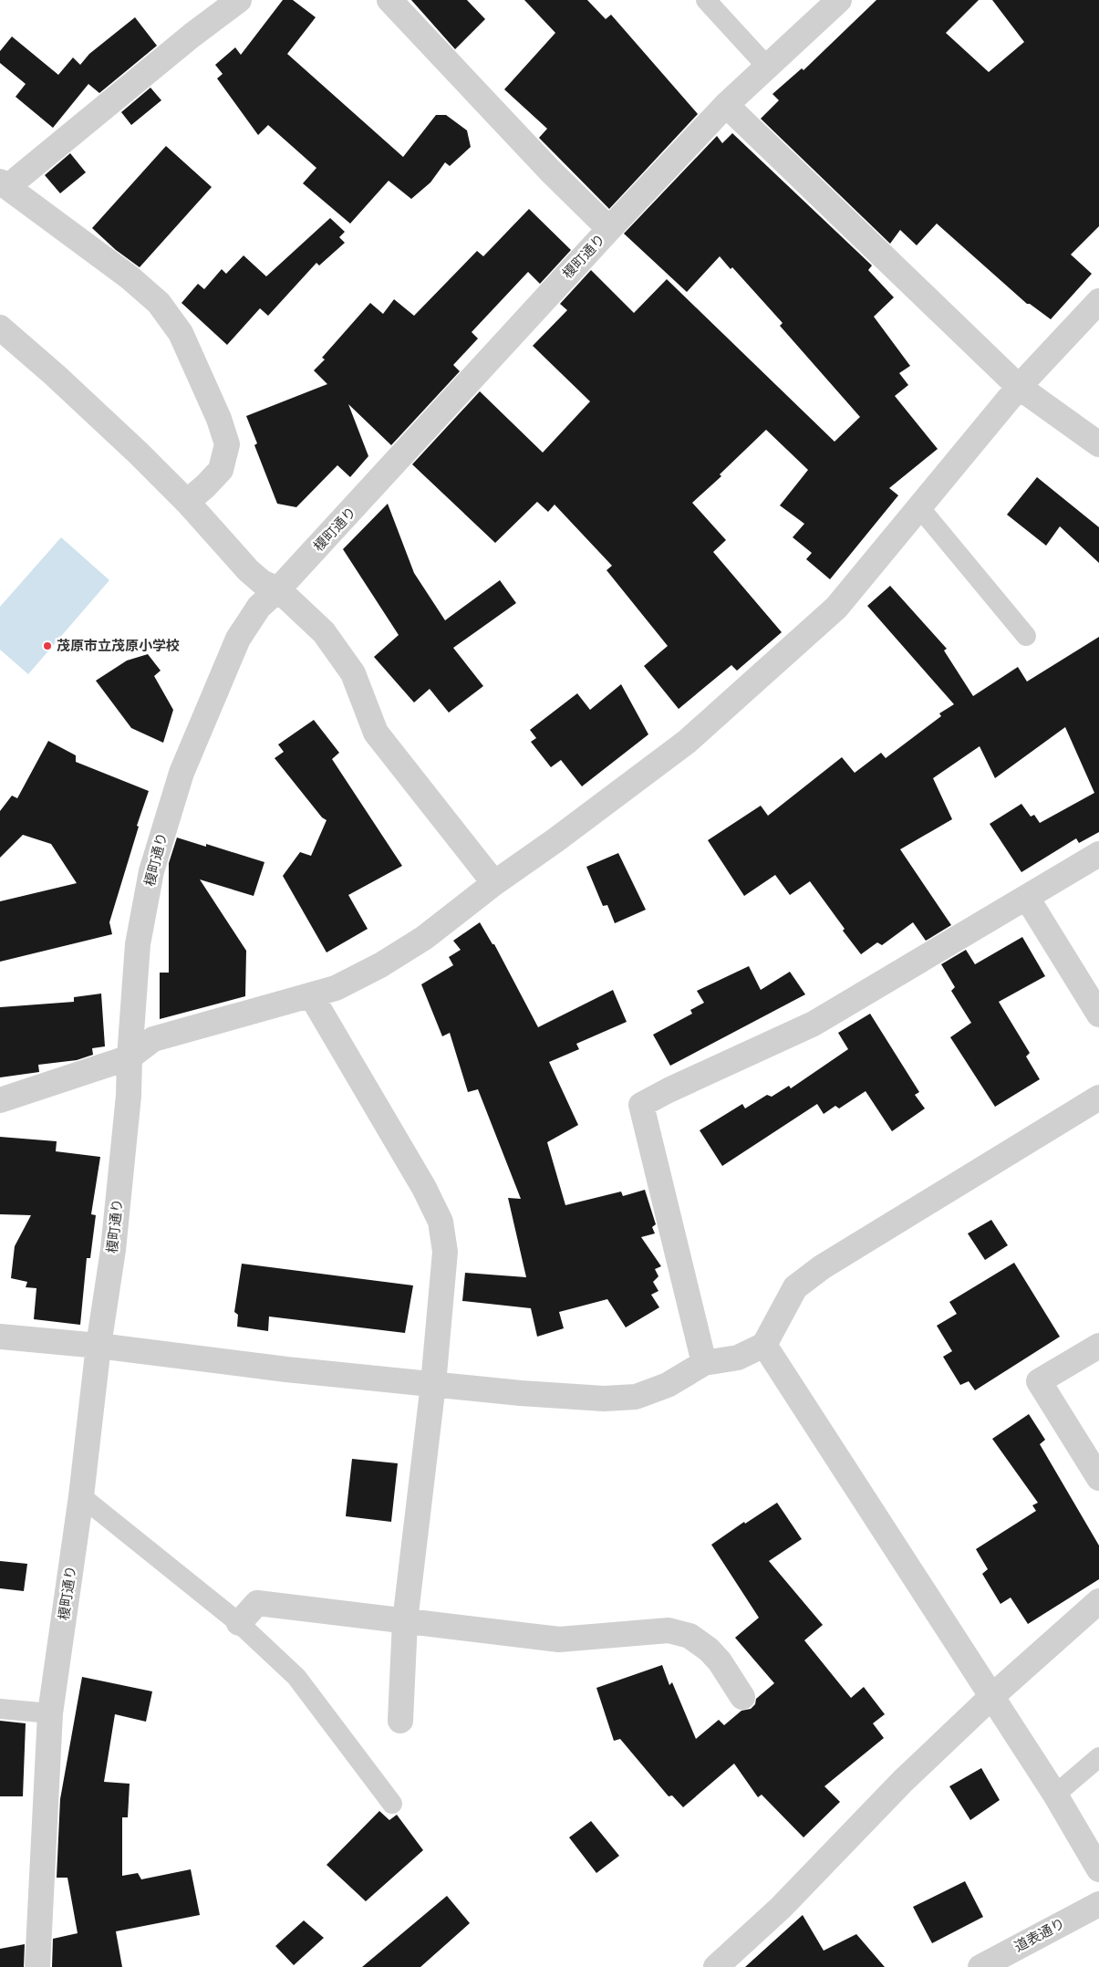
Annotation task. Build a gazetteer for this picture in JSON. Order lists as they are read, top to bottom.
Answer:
{
  "streets": {
    "street": ["榎町通り", "道表通り"]
  },
  "places": ["茂原市立茂原小学校"]
}
